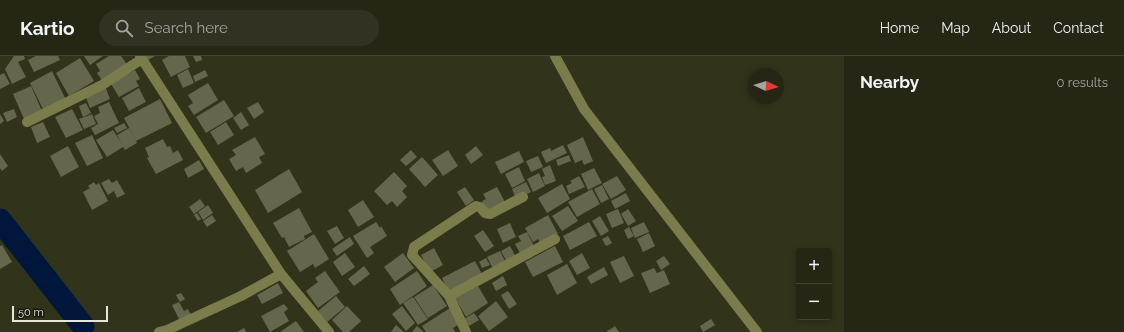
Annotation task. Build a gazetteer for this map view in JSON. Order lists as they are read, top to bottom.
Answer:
{
  "scale_bar": "50 m",
  "north": "right",
  "page": {
    "header": "Kartio",
    "search": "Search here",
    "nav": [
      "Home",
      "Map",
      "About",
      "Contact"
    ],
    "heading": ["Nearby", "0 results"],
    "map_buttons": ["+", "−"],
    "scale": "50 m"
  }
}
